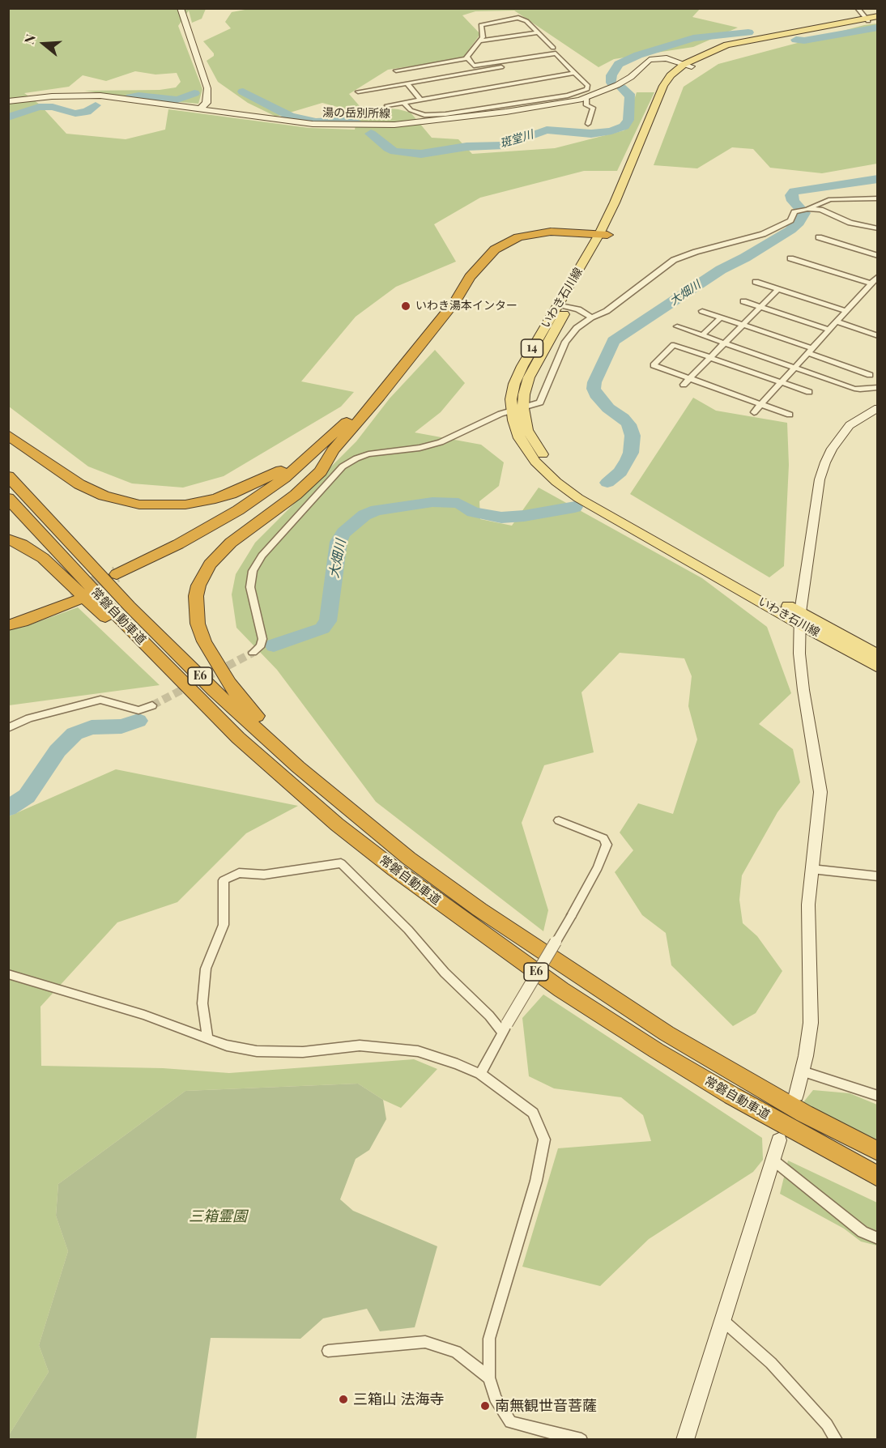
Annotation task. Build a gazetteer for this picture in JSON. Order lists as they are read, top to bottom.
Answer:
{
  "streets": {
    "highway": ["常磐自動車道", "E6"],
    "main road": ["いわき石川線", "14"],
    "street": ["湯の岳別所線"]
  },
  "crossings": [
    ["湯の岳別所線", "いわき石川線"]
  ],
  "water": ["斑堂川", "大畑川"],
  "parks": ["三箱霊園"],
  "places": ["いわき湯本インター", "三箱山 法海寺", "南無観世音菩薩"],
  "north": "left"
}
